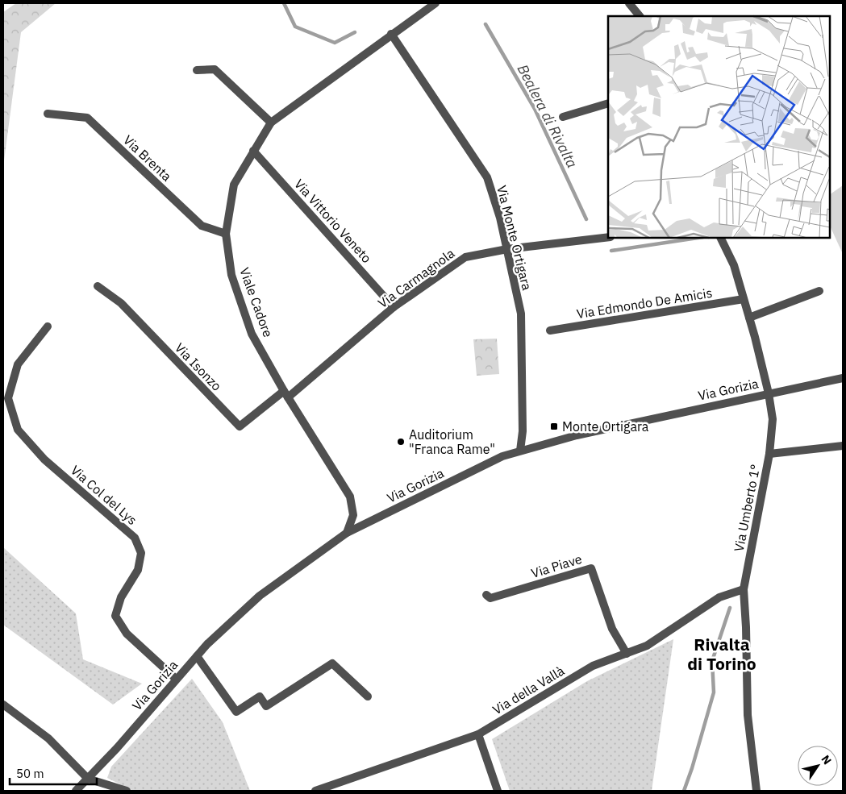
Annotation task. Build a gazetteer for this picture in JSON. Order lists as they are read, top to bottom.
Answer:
{
  "streets": {
    "street": [
      "Via Brenta",
      "Via Vittorio Veneto",
      "Via Monte Ortigara",
      "Via Carmagnola",
      "Viale Cadore",
      "Via Edmondo De Amicis",
      "Via Isonzo",
      "Via Gorizia",
      "Via Col del Lys",
      "Via Umberto 1°",
      "Via Piave",
      "Via della Vallà"
    ]
  },
  "crossings": [
    ["Via Brenta", "Viale Cadore"],
    ["Via Vittorio Veneto", "Via Carmagnola"],
    ["Via Vittorio Veneto", "Viale Cadore"],
    ["Via Monte Ortigara", "Via Carmagnola"],
    ["Via Monte Ortigara", "Viale Cadore"],
    ["Via Monte Ortigara", "Via Gorizia"],
    ["Via Carmagnola", "Viale Cadore"],
    ["Via Carmagnola", "Via Isonzo"],
    ["Viale Cadore", "Via Isonzo"],
    ["Viale Cadore", "Via Gorizia"],
    ["Via Edmondo De Amicis", "Via Umberto 1°"],
    ["Via Gorizia", "Via Col del Lys"],
    ["Via Gorizia", "Via Umberto 1°"],
    ["Via Umberto 1°", "Via della Vallà"],
    ["Via Piave", "Via della Vallà"]
  ],
  "districts": ["Rivalta di Torino"],
  "water": ["Bealera di Rivalta"],
  "places": {
    "transit": ["Monte Ortigara"],
    "other": ["Auditorium \"Franca Rame\""]
  },
  "scale_bar": "50 m",
  "north": "top right"
}
